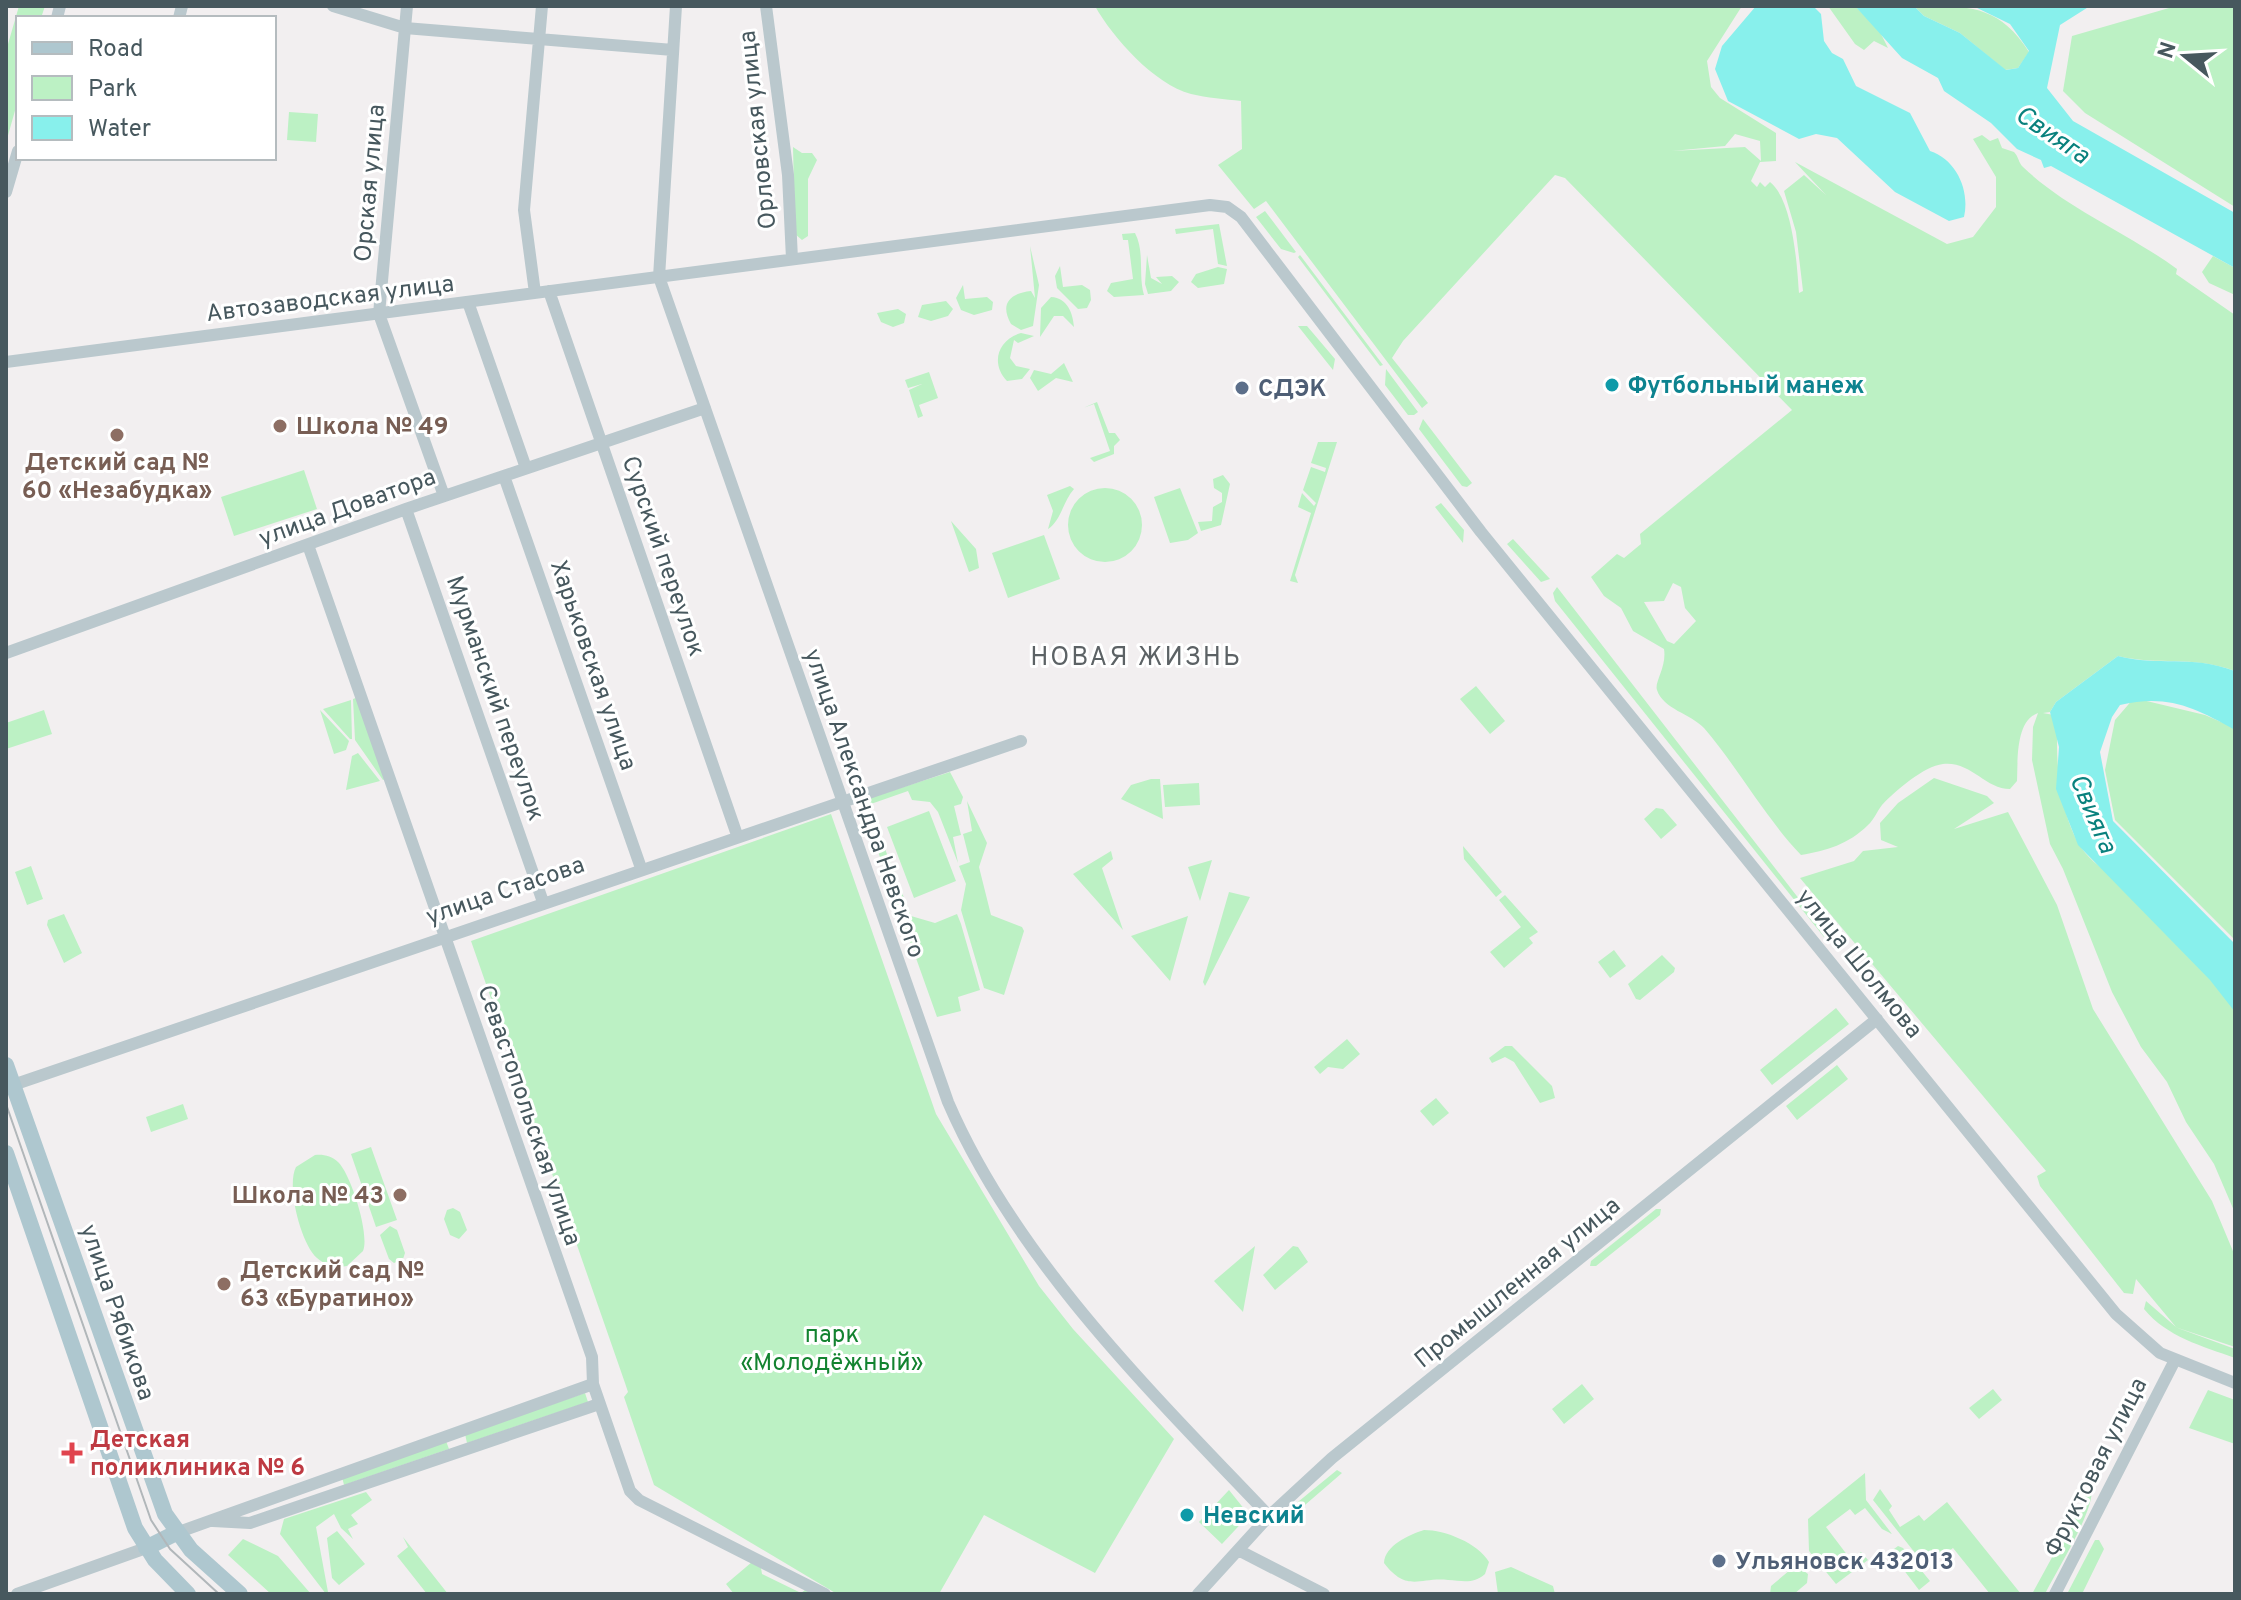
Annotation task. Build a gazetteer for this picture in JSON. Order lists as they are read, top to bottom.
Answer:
{
  "streets": {
    "main road": ["улица Рябикова"],
    "street": [
      "Орловская улица",
      "Орская улица",
      "Автозаводская улица",
      "улица Доватора",
      "Сурский переулок",
      "Харьковская улица",
      "Мурманский переулок",
      "улица Александра Невского",
      "улица Стасова",
      "улица Шолмова",
      "Севастопольская улица",
      "Промышленная улица",
      "Фруктовая улица"
    ]
  },
  "crossings": [
    ["Орловская улица", "Автозаводская улица"],
    ["Орловская улица", "улица Александра Невского"],
    ["Орловская улица", "улица Шолмова"],
    ["Орская улица", "Автозаводская улица"],
    ["Орская улица", "улица Доватора"],
    ["Автозаводская улица", "Сурский переулок"],
    ["Автозаводская улица", "улица Александра Невского"],
    ["улица Доватора", "Сурский переулок"],
    ["улица Доватора", "Харьковская улица"],
    ["улица Доватора", "Мурманский переулок"],
    ["улица Доватора", "улица Александра Невского"],
    ["улица Доватора", "Севастопольская улица"],
    ["Сурский переулок", "улица Стасова"],
    ["Харьковская улица", "улица Стасова"],
    ["Мурманский переулок", "улица Стасова"],
    ["улица Александра Невского", "улица Стасова"],
    ["улица Александра Невского", "Промышленная улица"],
    ["улица Стасова", "Севастопольская улица"],
    ["улица Стасова", "улица Рябикова"],
    ["улица Шолмова", "Промышленная улица"],
    ["улица Шолмова", "Фруктовая улица"]
  ],
  "districts": ["НОВАЯ ЖИЗНЬ"],
  "water": ["Свияга"],
  "parks": ["парк «Молодёжный»"],
  "places": {
    "other": [
      "Футбольный манеж",
      "СДЭК",
      "Школа № 49",
      "Детский сад № 60 «Незабудка»",
      "Школа № 43",
      "Детский сад № 63 «Буратино»",
      "Невский",
      "Ульяновск 432013"
    ],
    "health": ["Детская поликлиника № 6"]
  },
  "legend": ["Road", "Park", "Water"],
  "north": "left"
}
